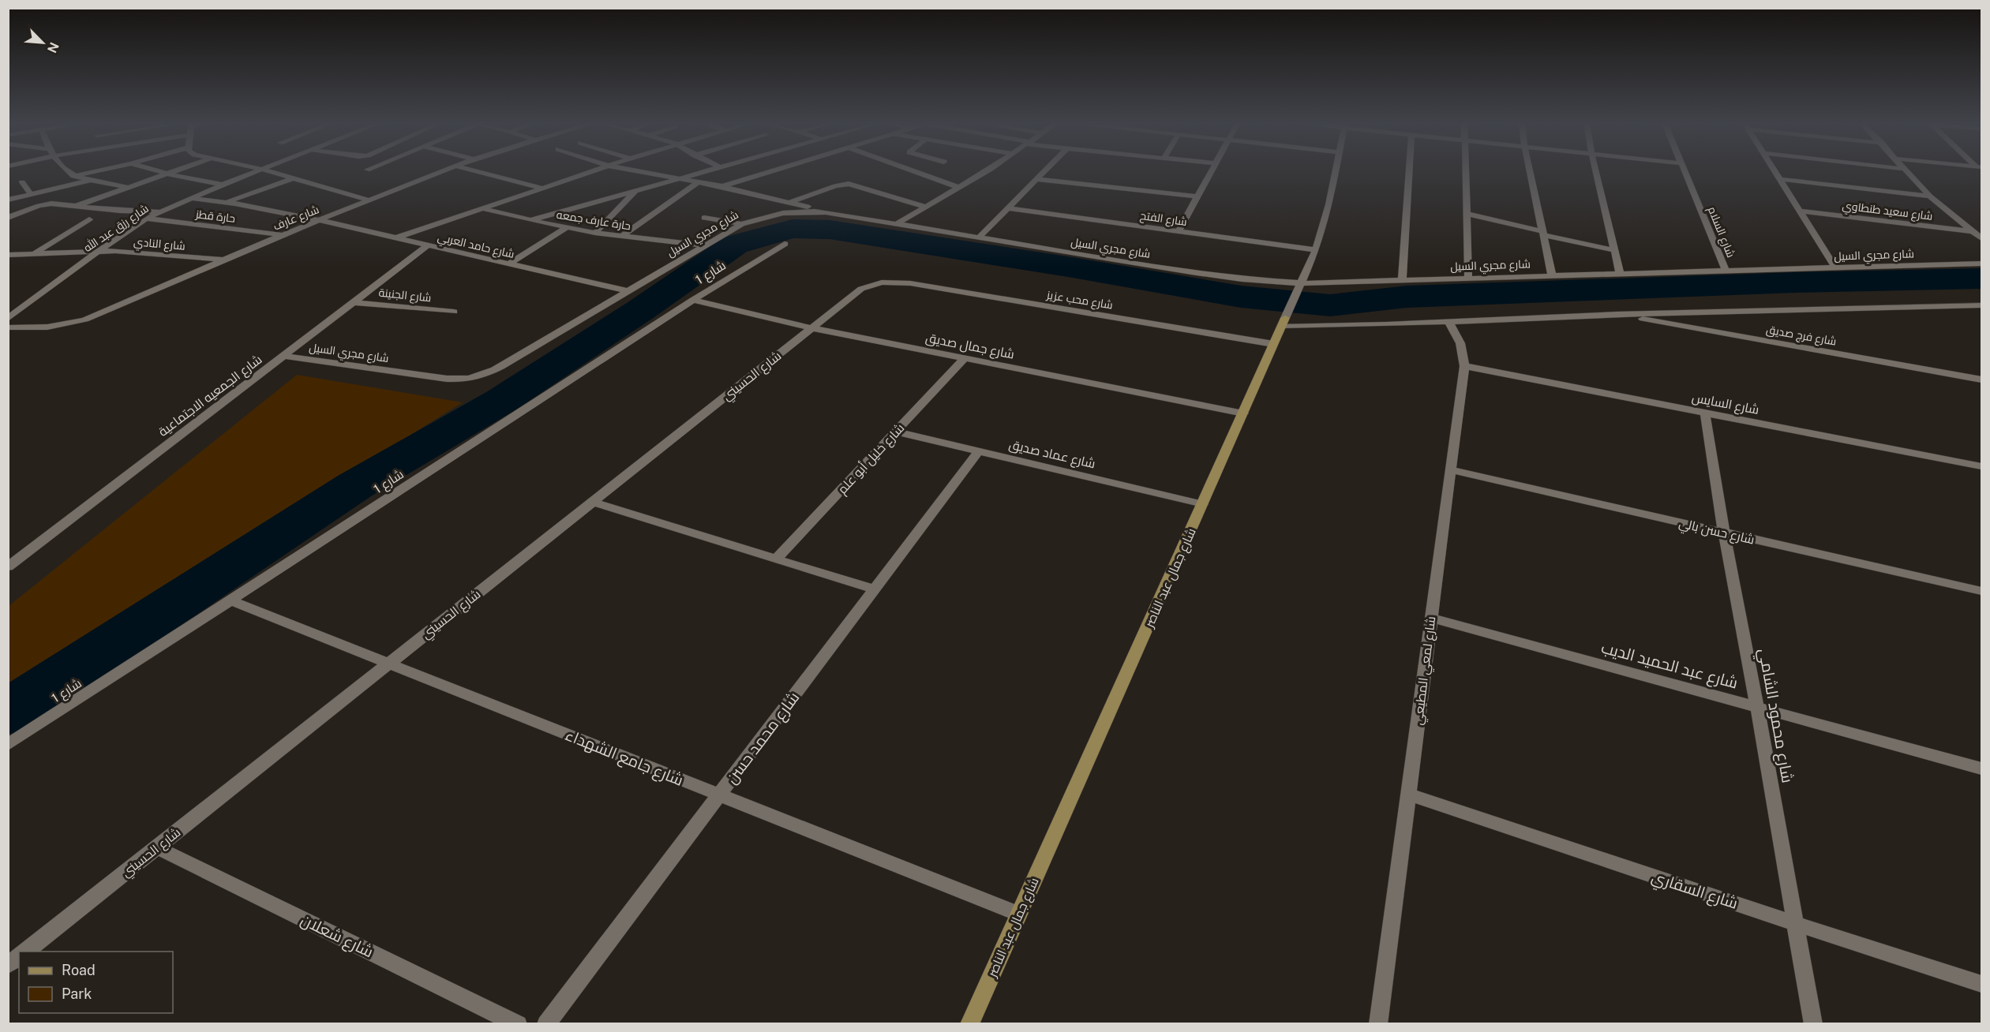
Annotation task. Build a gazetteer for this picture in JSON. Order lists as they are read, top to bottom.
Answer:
{
  "streets": {
    "street": [
      "شارع سعيد طنطاوي",
      "حارة قطز",
      "شارع عارف",
      "شارع الفتح",
      "حارة عارف جمعه",
      "شارع رزق عبد الله",
      "شارع السلام",
      "شارع مجري السيل",
      "شارع النادي",
      "شارع حامد العربي",
      "شارع 1",
      "شارع الجنينة",
      "شارع محب عزيز",
      "شارع فرج صديق",
      "شارع جمال صديق",
      "شارع الحسيني",
      "شارع الجمعيه الاجتماعية",
      "شارع السايس",
      "شارع عماد صديق",
      "شارع خليل أبو علم",
      "شارع حسن بالي",
      "شارع جمال عبد الناصر",
      "شارع عبد الحميد الديب",
      "شارع لمعي المطيعي",
      "شارع محمود الشامي",
      "شارع محمد حسن",
      "شارع جامع الشهداء",
      "شارع السقاري",
      "شارع شعلان"
    ]
  },
  "crossings": [
    ["حارة قطز", "شارع عارف"],
    ["حارة قطز", "شارع رزق عبد الله"],
    ["شارع عارف", "شارع النادي"],
    ["شارع عارف", "شارع حامد العربي"],
    ["شارع الفتح", "شارع جمال عبد الناصر"],
    ["حارة عارف جمعه", "شارع مجري السيل"],
    ["شارع رزق عبد الله", "شارع النادي"],
    ["شارع رزق عبد الله", "شارع حامد العربي"],
    ["شارع السلام", "شارع مجري السيل"],
    ["شارع مجري السيل", "شارع حامد العربي"],
    ["شارع مجري السيل", "شارع الجمعيه الاجتماعية"],
    ["شارع مجري السيل", "شارع جمال عبد الناصر"],
    ["شارع حامد العربي", "شارع الجمعيه الاجتماعية"],
    ["شارع 1", "شارع جمال صديق"],
    ["شارع 1", "شارع جامع الشهداء"],
    ["شارع الجنينة", "شارع الجمعيه الاجتماعية"],
    ["شارع محب عزيز", "شارع الحسيني"],
    ["شارع محب عزيز", "شارع جمال عبد الناصر"],
    ["شارع جمال صديق", "شارع الحسيني"],
    ["شارع جمال صديق", "شارع خليل أبو علم"],
    ["شارع جمال صديق", "شارع جمال عبد الناصر"],
    ["شارع الحسيني", "شارع جامع الشهداء"],
    ["شارع الحسيني", "شارع شعلان"],
    ["شارع السايس", "شارع لمعي المطيعي"],
    ["شارع السايس", "شارع محمود الشامي"],
    ["شارع عماد صديق", "شارع خليل أبو علم"],
    ["شارع عماد صديق", "شارع جمال عبد الناصر"],
    ["شارع عماد صديق", "شارع محمد حسن"],
    ["شارع حسن بالي", "شارع لمعي المطيعي"],
    ["شارع حسن بالي", "شارع محمود الشامي"],
    ["شارع جمال عبد الناصر", "شارع جامع الشهداء"],
    ["شارع عبد الحميد الديب", "شارع لمعي المطيعي"],
    ["شارع عبد الحميد الديب", "شارع محمود الشامي"],
    ["شارع لمعي المطيعي", "شارع السقاري"],
    ["شارع محمود الشامي", "شارع السقاري"],
    ["شارع محمد حسن", "شارع جامع الشهداء"]
  ],
  "legend": ["Road", "Park"],
  "north": "bottom right"
}
